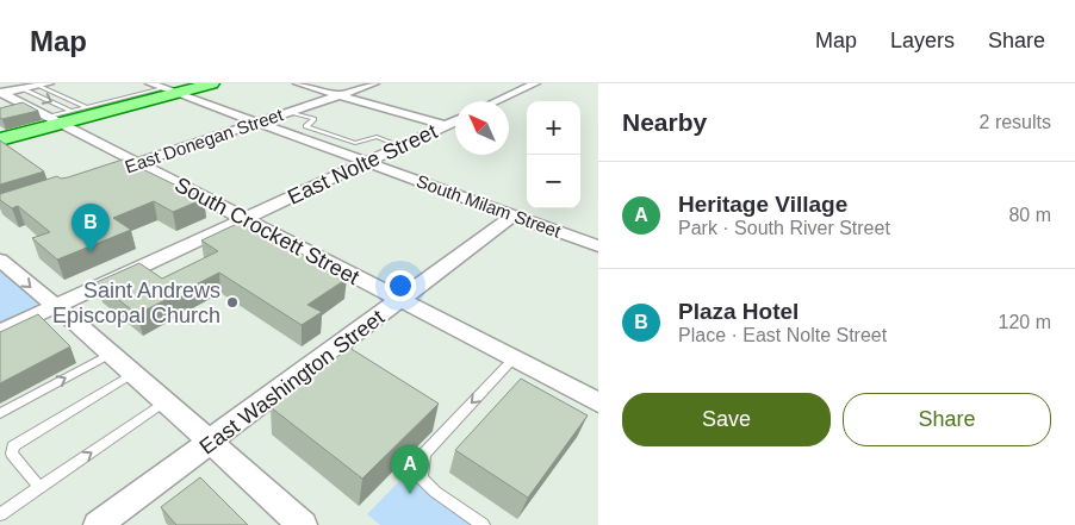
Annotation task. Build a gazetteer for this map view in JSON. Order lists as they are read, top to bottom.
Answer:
{
  "streets": {
    "street": [
      "East Donegan Street",
      "East Nolte Street",
      "South Milam Street",
      "South Crockett Street",
      "East Washington Street"
    ]
  },
  "crossings": [
    ["East Donegan Street", "South Milam Street"],
    ["East Donegan Street", "South Crockett Street"],
    ["East Nolte Street", "South Milam Street"],
    ["East Nolte Street", "South Crockett Street"],
    ["South Milam Street", "East Washington Street"],
    ["South Crockett Street", "East Washington Street"]
  ],
  "places": ["Saint Andrews Episcopal Church"],
  "north": "top left",
  "page": {
    "header": "Map",
    "nav": ["Map", "Layers", "Share"],
    "heading": ["Nearby", "2 results"],
    "map_buttons": ["+", "−"],
    "list": [
      {
        "mark": "A",
        "name": "Heritage Village",
        "note": "Park · South River Street",
        "value": "80 m"
      },
      {
        "mark": "B",
        "name": "Plaza Hotel",
        "note": "Place · East Nolte Street",
        "value": "120 m"
      }
    ],
    "pins": ["B", "A"],
    "buttons": ["Save", "Share"]
  }
}
